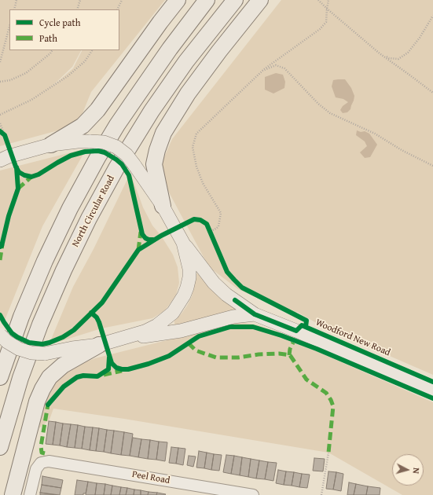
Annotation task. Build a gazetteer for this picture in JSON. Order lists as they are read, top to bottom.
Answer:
{
  "streets": {
    "highway": ["North Circular Road"],
    "main road": ["Woodford New Road"],
    "street": ["Peel Road"]
  },
  "legend": ["Cycle path", "Path"],
  "north": "right"
}
